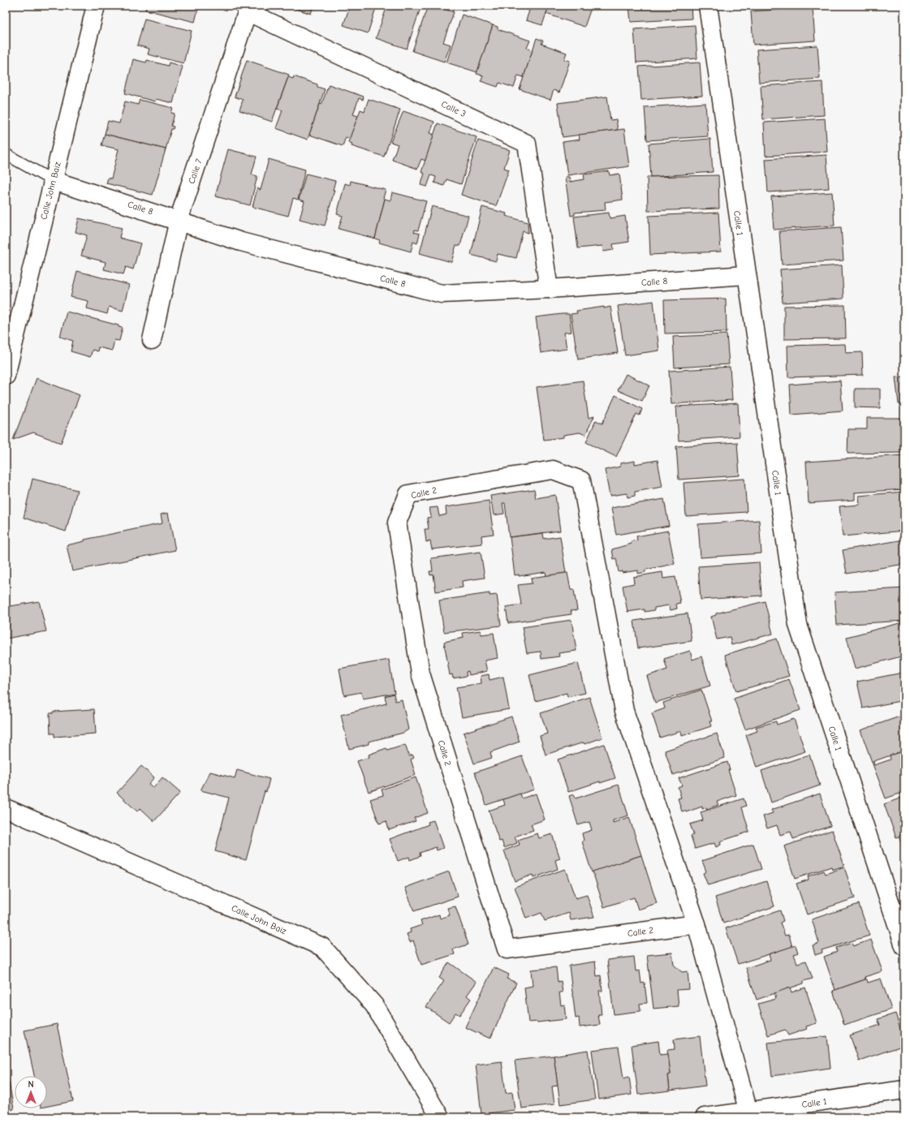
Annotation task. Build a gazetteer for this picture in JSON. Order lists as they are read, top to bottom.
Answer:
{
  "streets": {
    "street": [
      "Calle 3",
      "Calle 7",
      "Calle John Baiz",
      "Calle 8",
      "Calle 1",
      "Calle 2"
    ]
  },
  "crossings": [
    ["Calle 3", "Calle 7"],
    ["Calle 3", "Calle 8"],
    ["Calle 7", "Calle 8"],
    ["Calle John Baiz", "Calle 8"],
    ["Calle 8", "Calle 1"],
    ["Calle 1", "Calle 2"]
  ],
  "north": "top"
}
